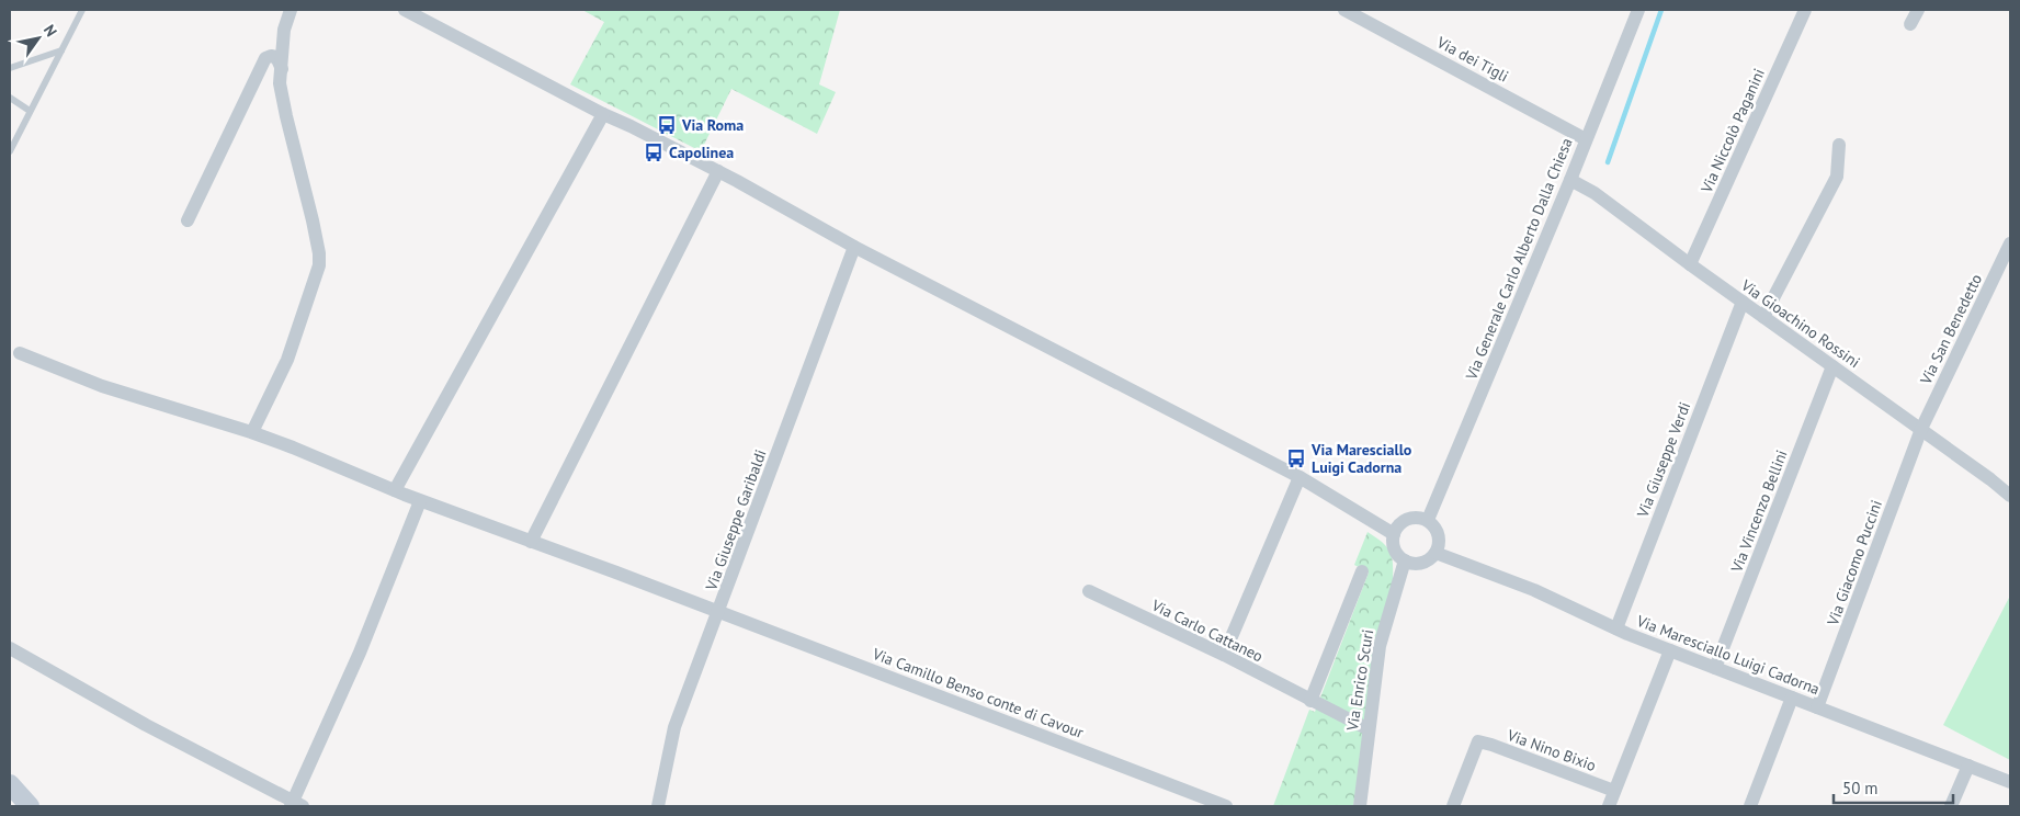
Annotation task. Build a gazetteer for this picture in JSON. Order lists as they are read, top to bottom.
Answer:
{
  "streets": {
    "street": [
      "Via dei Tigli",
      "Via Niccolò Paganini",
      "Via Generale Carlo Alberto Dalla Chiesa",
      "Via Gioachino Rossini",
      "Via San Benedetto",
      "Via Giuseppe Verdi",
      "Via Vincenzo Bellini",
      "Via Giuseppe Garibaldi",
      "Via Giacomo Puccini",
      "Via Carlo Cattaneo",
      "Via Maresciallo Luigi Cadorna",
      "Via Enrico Scuri",
      "Via Camillo Benso conte di Cavour",
      "Via Nino Bixio"
    ]
  },
  "crossings": [
    ["Via dei Tigli", "Via Generale Carlo Alberto Dalla Chiesa"],
    ["Via Niccolò Paganini", "Via Gioachino Rossini"],
    ["Via Generale Carlo Alberto Dalla Chiesa", "Via Gioachino Rossini"],
    ["Via Generale Carlo Alberto Dalla Chiesa", "Via Maresciallo Luigi Cadorna"],
    ["Via Generale Carlo Alberto Dalla Chiesa", "Via Enrico Scuri"],
    ["Via Gioachino Rossini", "Via San Benedetto"],
    ["Via Gioachino Rossini", "Via Giuseppe Verdi"],
    ["Via Gioachino Rossini", "Via Vincenzo Bellini"],
    ["Via Gioachino Rossini", "Via Giacomo Puccini"],
    ["Via San Benedetto", "Via Giacomo Puccini"],
    ["Via Giuseppe Verdi", "Via Maresciallo Luigi Cadorna"],
    ["Via Vincenzo Bellini", "Via Maresciallo Luigi Cadorna"],
    ["Via Giuseppe Garibaldi", "Via Camillo Benso conte di Cavour"],
    ["Via Giacomo Puccini", "Via Maresciallo Luigi Cadorna"],
    ["Via Carlo Cattaneo", "Via Enrico Scuri"],
    ["Via Maresciallo Luigi Cadorna", "Via Enrico Scuri"]
  ],
  "places": {
    "bus stop": ["Via Roma", "Capolinea", "Via Maresciallo Luigi Cadorna"]
  },
  "scale_bar": "50 m",
  "north": "top right"
}
